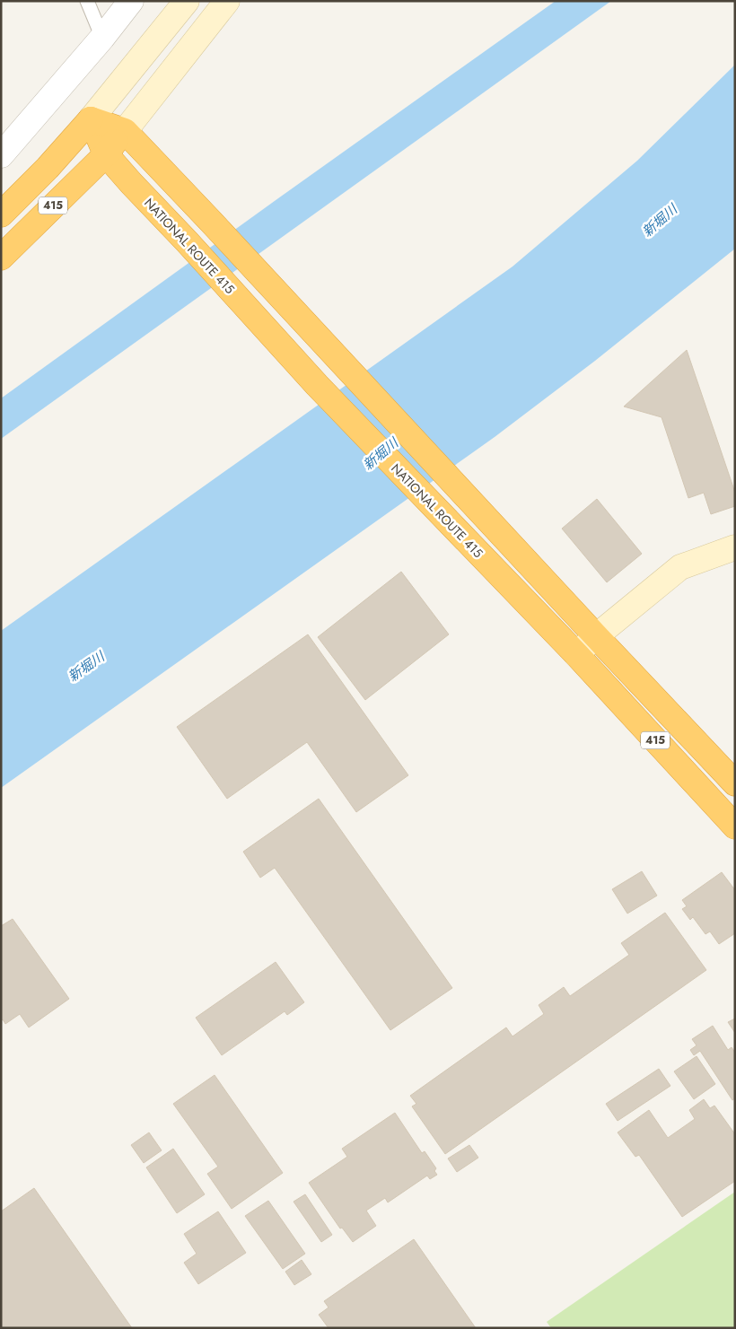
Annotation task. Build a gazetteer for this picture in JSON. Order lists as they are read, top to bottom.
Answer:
{
  "streets": {
    "highway": ["415", "NATIONAL ROUTE 415"]
  },
  "crossings": [
    ["415", "NATIONAL ROUTE 415"]
  ],
  "water": ["新堀川"]
}
